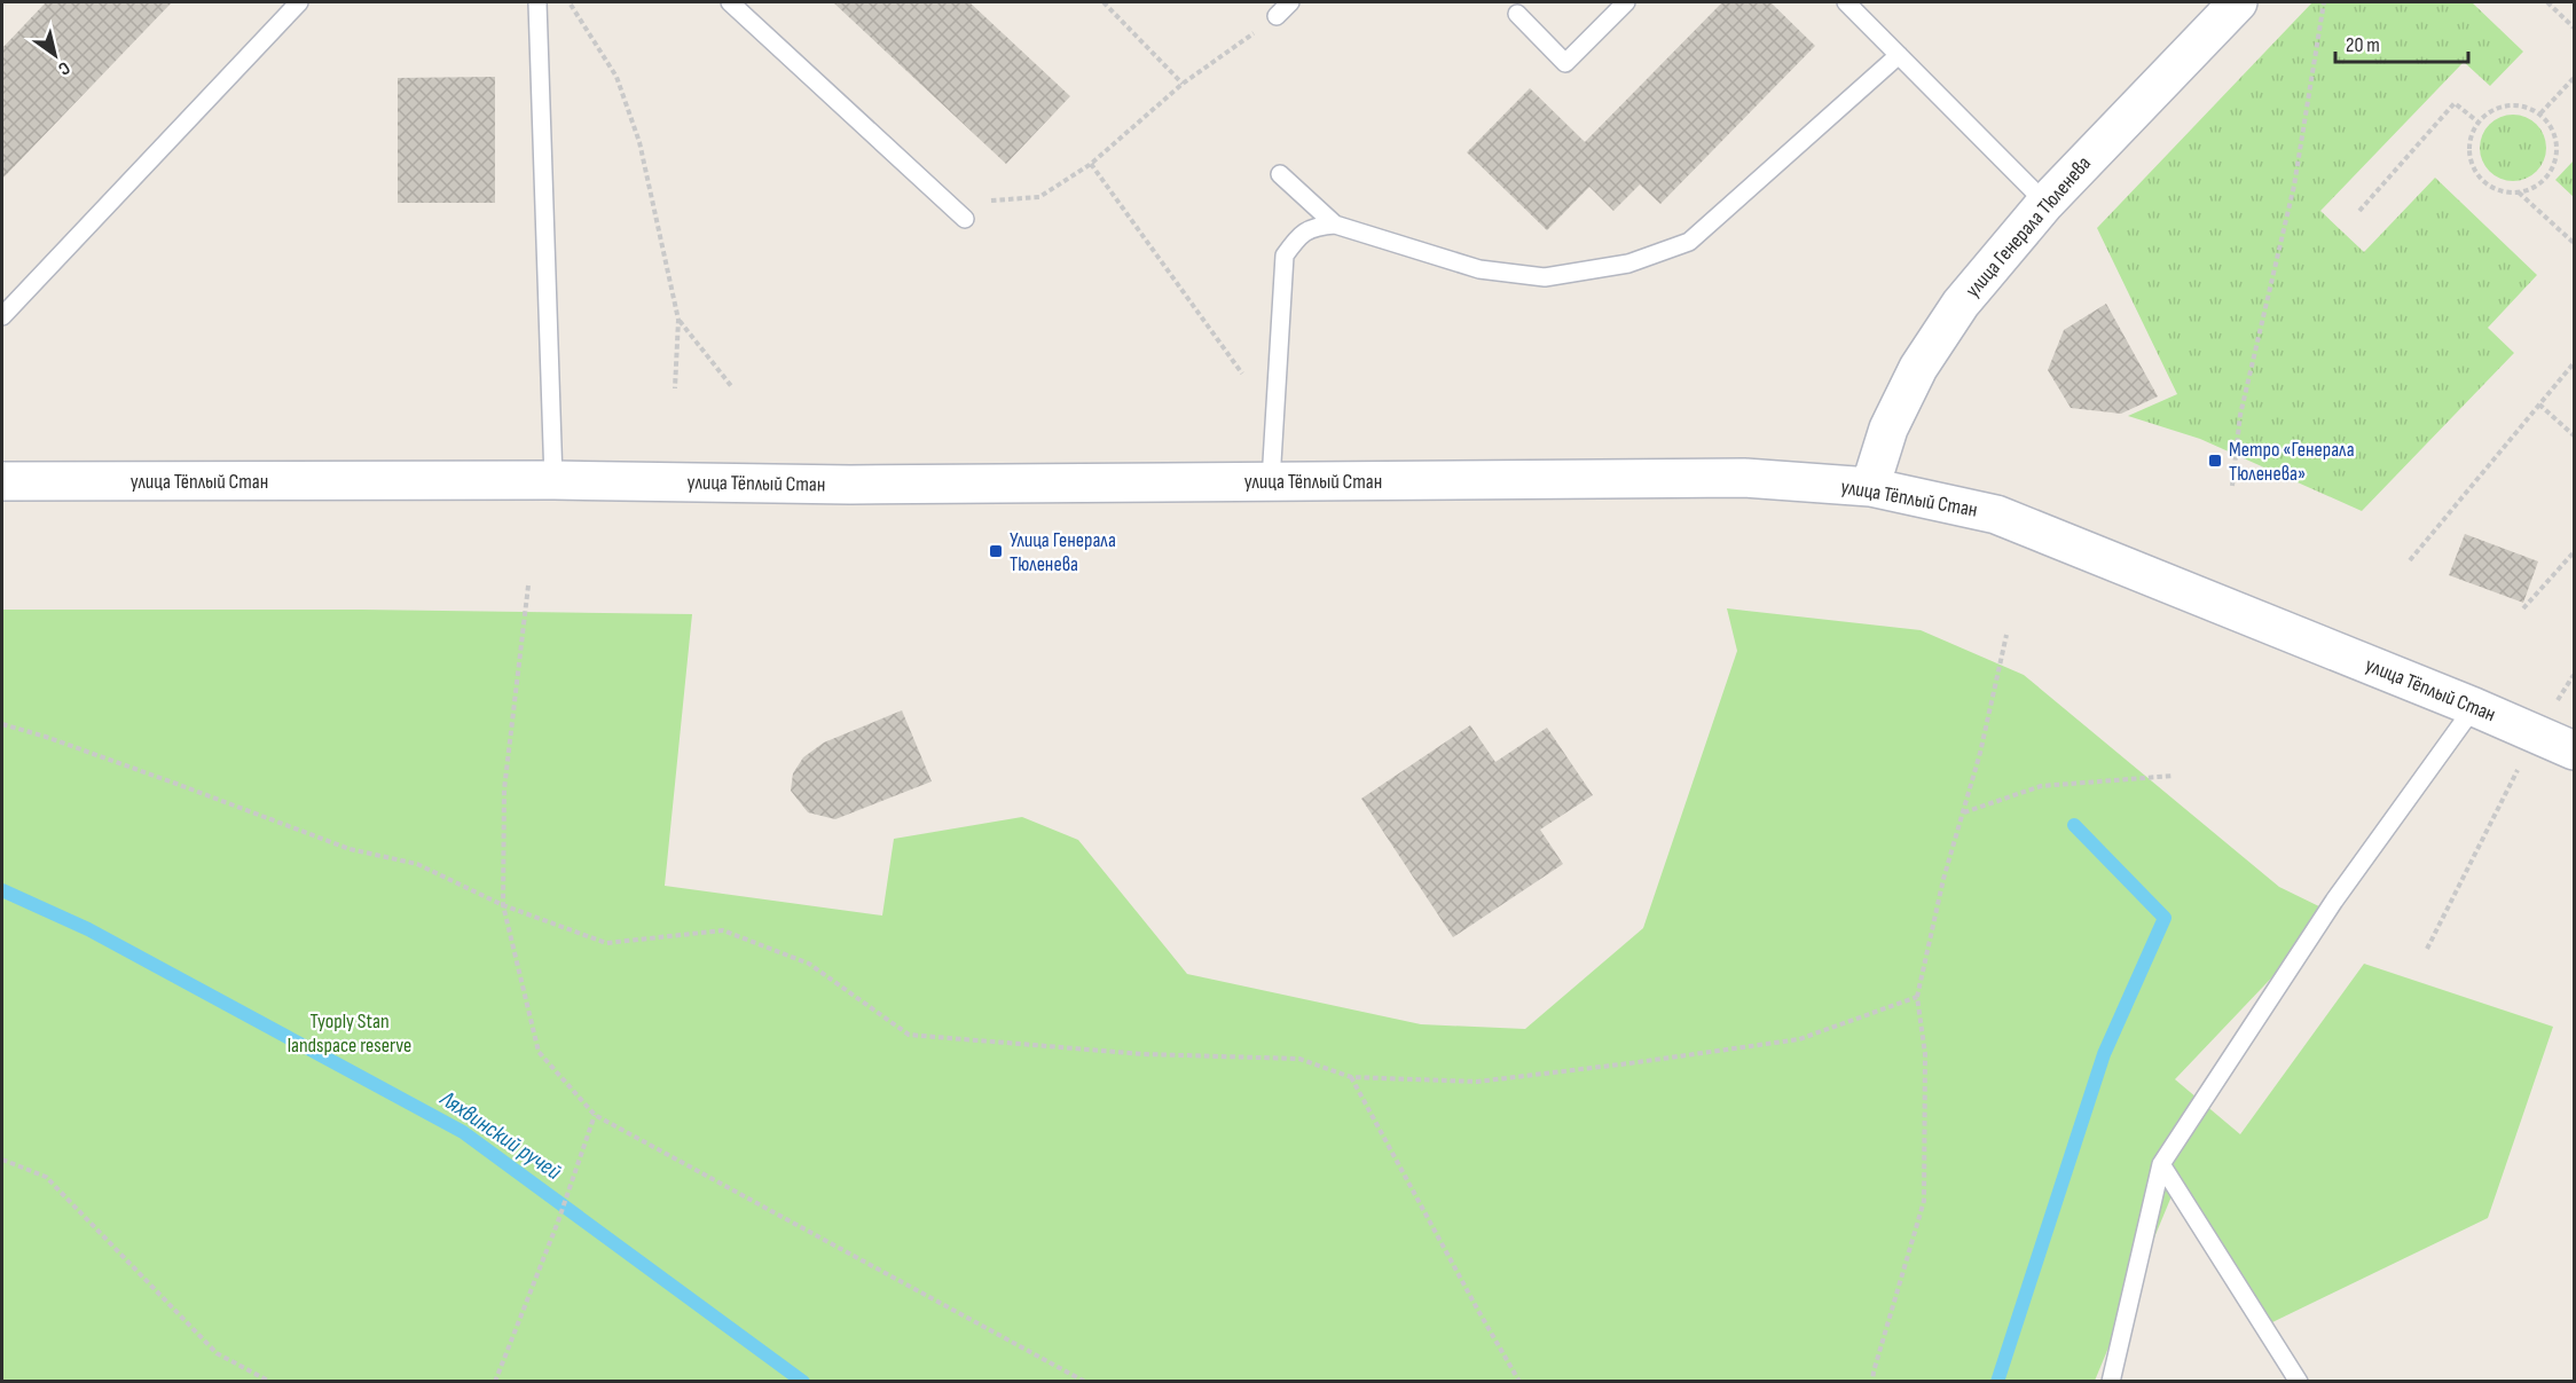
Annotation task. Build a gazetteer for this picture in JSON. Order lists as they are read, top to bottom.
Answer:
{
  "streets": {
    "street": ["улица Генерала Тюленева", "улица Тёплый Стан"]
  },
  "crossings": [
    ["улица Генерала Тюленева", "улица Тёплый Стан"]
  ],
  "water": ["Ляхвинский ручей"],
  "parks": ["Tyoply Stan landspace reserve"],
  "places": {
    "transit": ["Метро «Генерала Тюленева»", "Улица Генерала Тюленева"]
  },
  "scale_bar": "20 m",
  "north": "bottom right"
}
